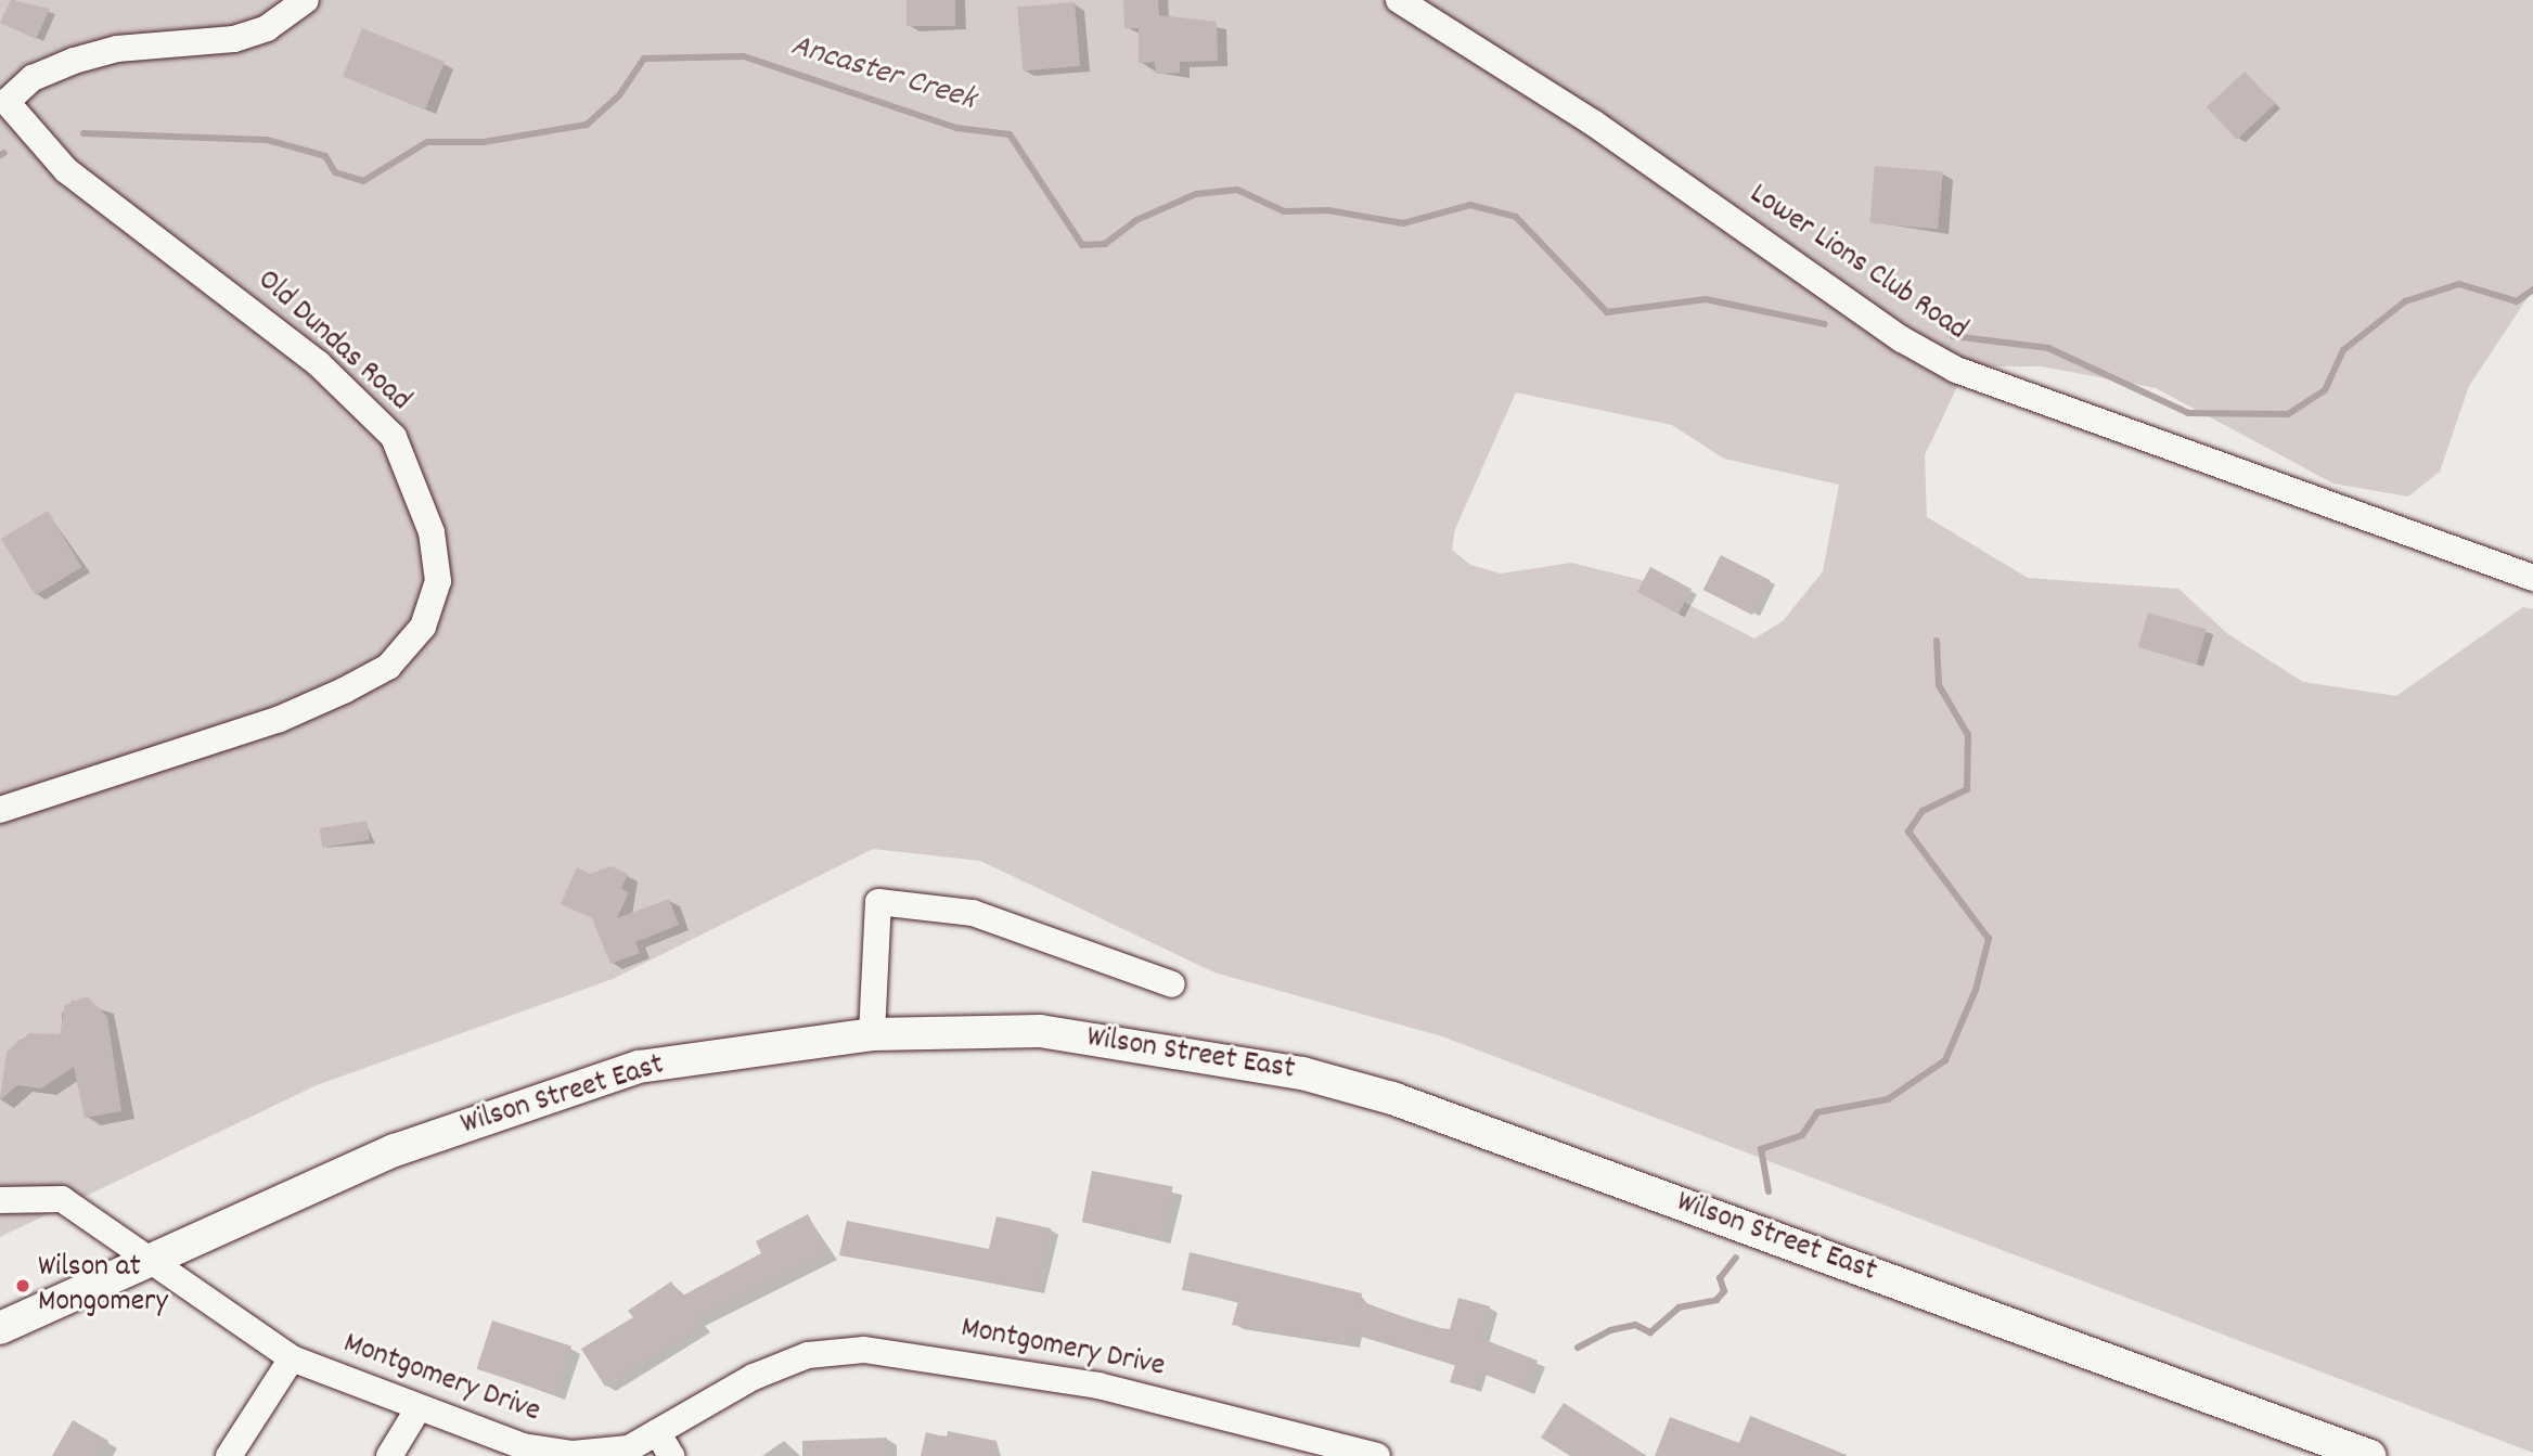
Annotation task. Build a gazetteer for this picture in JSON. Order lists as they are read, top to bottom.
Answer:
{
  "streets": {
    "main road": ["Wilson Street East"],
    "street": ["Lower Lions Club Road", "Old Dundas Road", "Montgomery Drive"]
  },
  "crossings": [
    ["Wilson Street East", "Montgomery Drive"]
  ],
  "water": ["Ancaster Creek"],
  "places": ["Wilson at Mongomery"]
}
